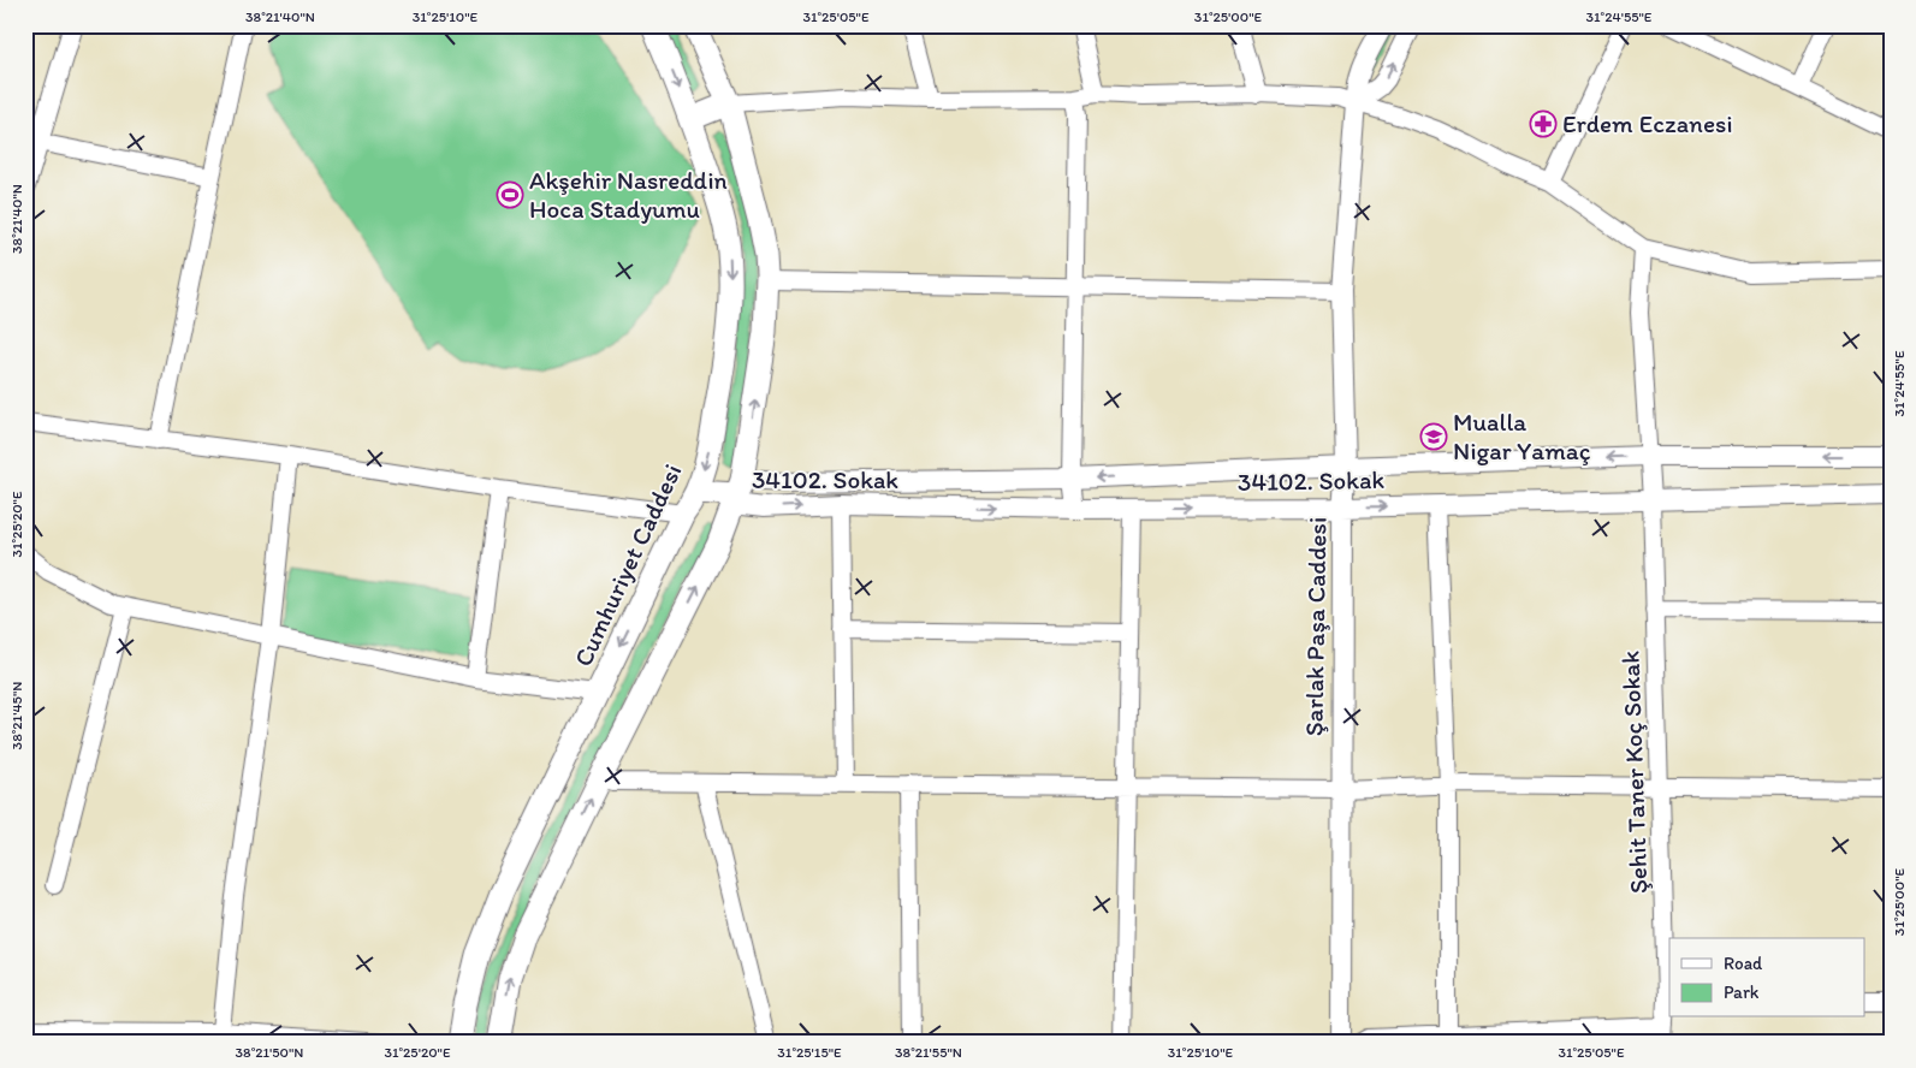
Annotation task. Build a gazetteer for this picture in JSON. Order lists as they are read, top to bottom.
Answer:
{
  "streets": {
    "main road": ["Cumhuriyet Caddesi"],
    "street": ["34102. Sokak", "Şarlak Paşa Caddesi", "Şehit Taner Koç Sokak"]
  },
  "crossings": [
    ["34102. Sokak", "Şarlak Paşa Caddesi"],
    ["34102. Sokak", "Şehit Taner Koç Sokak"]
  ],
  "places": {
    "pharmacy": ["Erdem Eczanesi"],
    "sports": ["Akşehir Nasreddin Hoca Stadyumu"],
    "school or university": ["Mualla Nigar Yamaç"]
  },
  "legend": ["Road", "Park"],
  "coordinates": [
    "38°21'40\"N",
    "31°25'10\"E",
    "31°25'05\"E",
    "31°25'00\"E",
    "31°24'55\"E",
    "31°25'20\"E",
    "38°21'45\"N",
    "38°21'50\"N",
    "31°25'15\"E",
    "38°21'55\"N"
  ]
}
